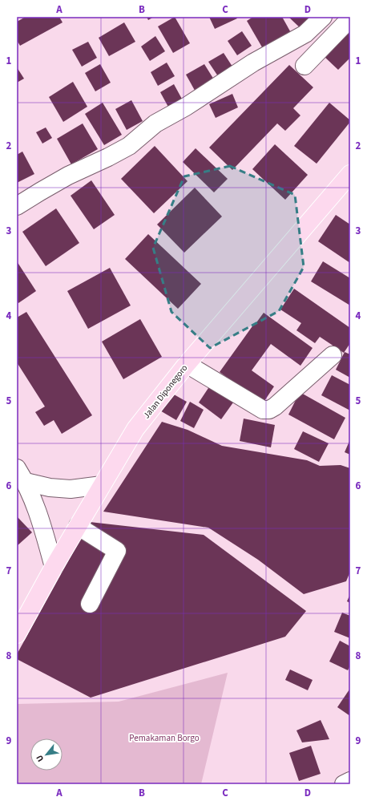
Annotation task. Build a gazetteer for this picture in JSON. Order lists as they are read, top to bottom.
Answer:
{
  "streets": {
    "main road": ["Jalan Diponegoro"]
  },
  "parks": ["Pemakaman Borgo"],
  "north": "bottom left",
  "grid": {
    "columns": [
      "A",
      "B",
      "C",
      "D"
    ],
    "rows": [
      "1",
      "2",
      "3",
      "4",
      "5",
      "6",
      "7",
      "8",
      "9"
    ]
  }
}
